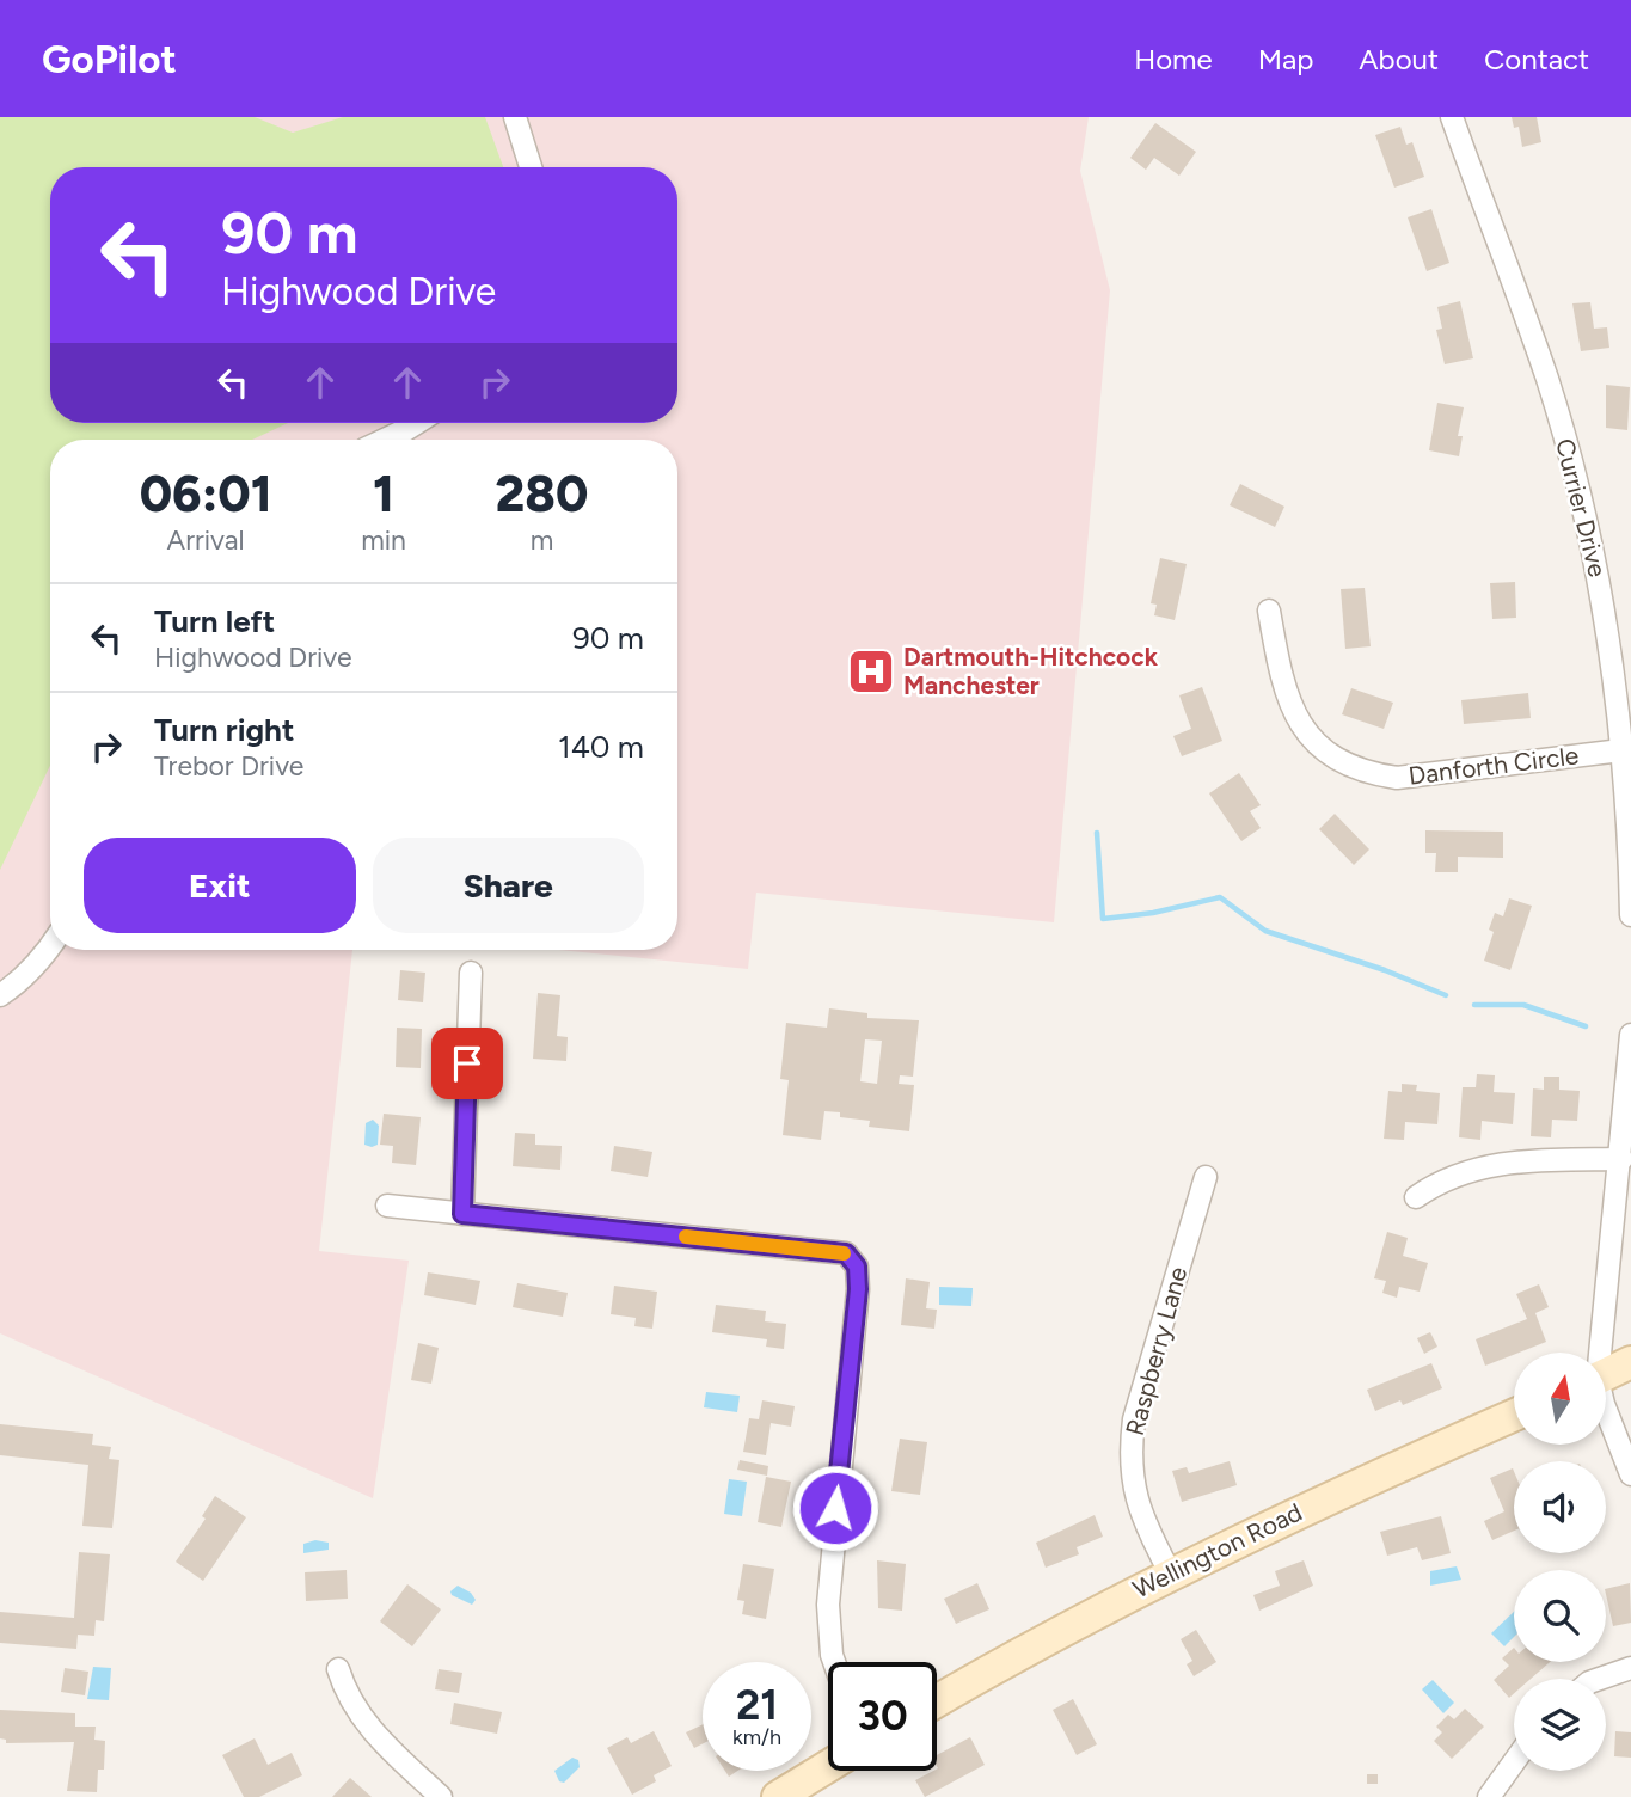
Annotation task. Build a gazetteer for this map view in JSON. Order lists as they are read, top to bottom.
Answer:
{
  "streets": {
    "main road": ["Wellington Road"],
    "street": ["Currier Drive", "Danforth Circle", "Raspberry Lane"]
  },
  "crossings": [
    ["Currier Drive", "Danforth Circle"],
    ["Raspberry Lane", "Wellington Road"]
  ],
  "places": {
    "hospital": ["Dartmouth-Hitchcock Manchester"]
  },
  "north": "top",
  "page": {
    "header": "GoPilot",
    "nav": [
      "Home",
      "Map",
      "About",
      "Contact"
    ],
    "turn": ["90 m", "Highwood Drive"],
    "eta": [
      "06:01",
      "Arrival",
      "1",
      "min",
      "280",
      "m"
    ],
    "list": [
      {
        "name": "Turn left",
        "note": "Highwood Drive",
        "value": "90 m"
      },
      {
        "name": "Turn right",
        "note": "Trebor Drive",
        "value": "140 m"
      }
    ],
    "buttons": ["Exit", "Share"],
    "speed": "21 km/h",
    "limit": "30"
  }
}
